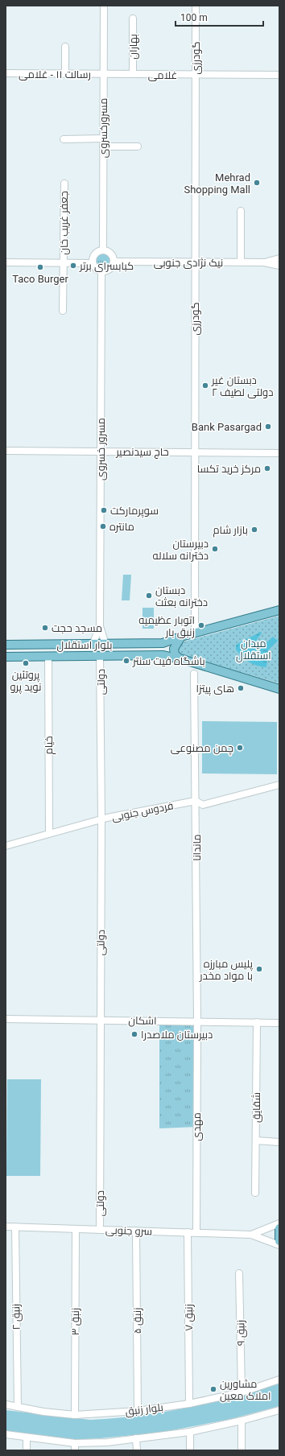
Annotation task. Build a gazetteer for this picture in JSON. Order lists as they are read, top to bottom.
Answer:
{
  "streets": {
    "main road": ["بلوار استقلال"],
    "street": [
      "بهاران",
      "گودرزی",
      "رسالت ۱۱ - غلامی",
      "غلامی",
      "مسرورخسروی",
      "جعفر غریب خان",
      "نیک نژادی جنوبی",
      "مسرور خسروی",
      "حاج سیدنصیر",
      "دولتی",
      "خیام",
      "فردوس جنوبی",
      "ماندانا",
      "اشکان",
      "شقایق",
      "مهدی",
      "سرو جنوبی",
      "زنبق ۲",
      "زنبق ۷",
      "زنبق ۵",
      "زنبق ۳",
      "زنبق ۹",
      "بلوار زنبق"
    ]
  },
  "crossings": [
    ["بهاران", "غلامی"],
    ["گودرزی", "غلامی"],
    ["گودرزی", "نیک نژادی جنوبی"],
    ["گودرزی", "حاج سیدنصیر"],
    ["رسالت ۱۱ - غلامی", "غلامی"],
    ["رسالت ۱۱ - غلامی", "مسرورخسروی"],
    ["غلامی", "مسرورخسروی"],
    ["مسرورخسروی", "نیک نژادی جنوبی"],
    ["مسرورخسروی", "مسرور خسروی"],
    ["نیک نژادی جنوبی", "مسرور خسروی"],
    ["مسرور خسروی", "حاج سیدنصیر"],
    ["بلوار استقلال", "دولتی"],
    ["بلوار استقلال", "خیام"],
    ["دولتی", "فردوس جنوبی"],
    ["دولتی", "اشکان"],
    ["دولتی", "سرو جنوبی"],
    ["خیام", "فردوس جنوبی"],
    ["فردوس جنوبی", "ماندانا"],
    ["ماندانا", "اشکان"],
    ["ماندانا", "مهدی"],
    ["اشکان", "شقایق"],
    ["اشکان", "مهدی"],
    ["مهدی", "سرو جنوبی"],
    ["سرو جنوبی", "زنبق ۲"],
    ["سرو جنوبی", "زنبق ۷"],
    ["سرو جنوبی", "زنبق ۵"],
    ["سرو جنوبی", "زنبق ۳"],
    ["زنبق ۲", "بلوار زنبق"],
    ["زنبق ۷", "بلوار زنبق"],
    ["زنبق ۵", "بلوار زنبق"],
    ["زنبق ۳", "بلوار زنبق"],
    ["زنبق ۹", "بلوار زنبق"]
  ],
  "parks": ["میدان استقلال"],
  "places": [
    "Mehrad Shopping Mall",
    "کبابسرای برتر",
    "Taco Burger",
    "دبستان غیر دولتی لطیف ۲",
    "Bank Pasargad",
    "مرکز خرید تکسا",
    "سوپرمارکت",
    "مانتره",
    "بازار شام",
    "دبیرستان دخترانه سلاله",
    "دبستان دخترانه بعثت",
    "اتوبار عظیمیه زنبق بار",
    "مسجد حجت",
    "باشگاه فیت سنتر",
    "پروتئین نوید پرو",
    "های پیتزا",
    "چمن مصنوعی",
    "پلیس مبارزه با مواد مخدر",
    "دبیرستان ملاصدرا",
    "مشاورین املاک معین"
  ],
  "scale_bar": "100 m"
}
